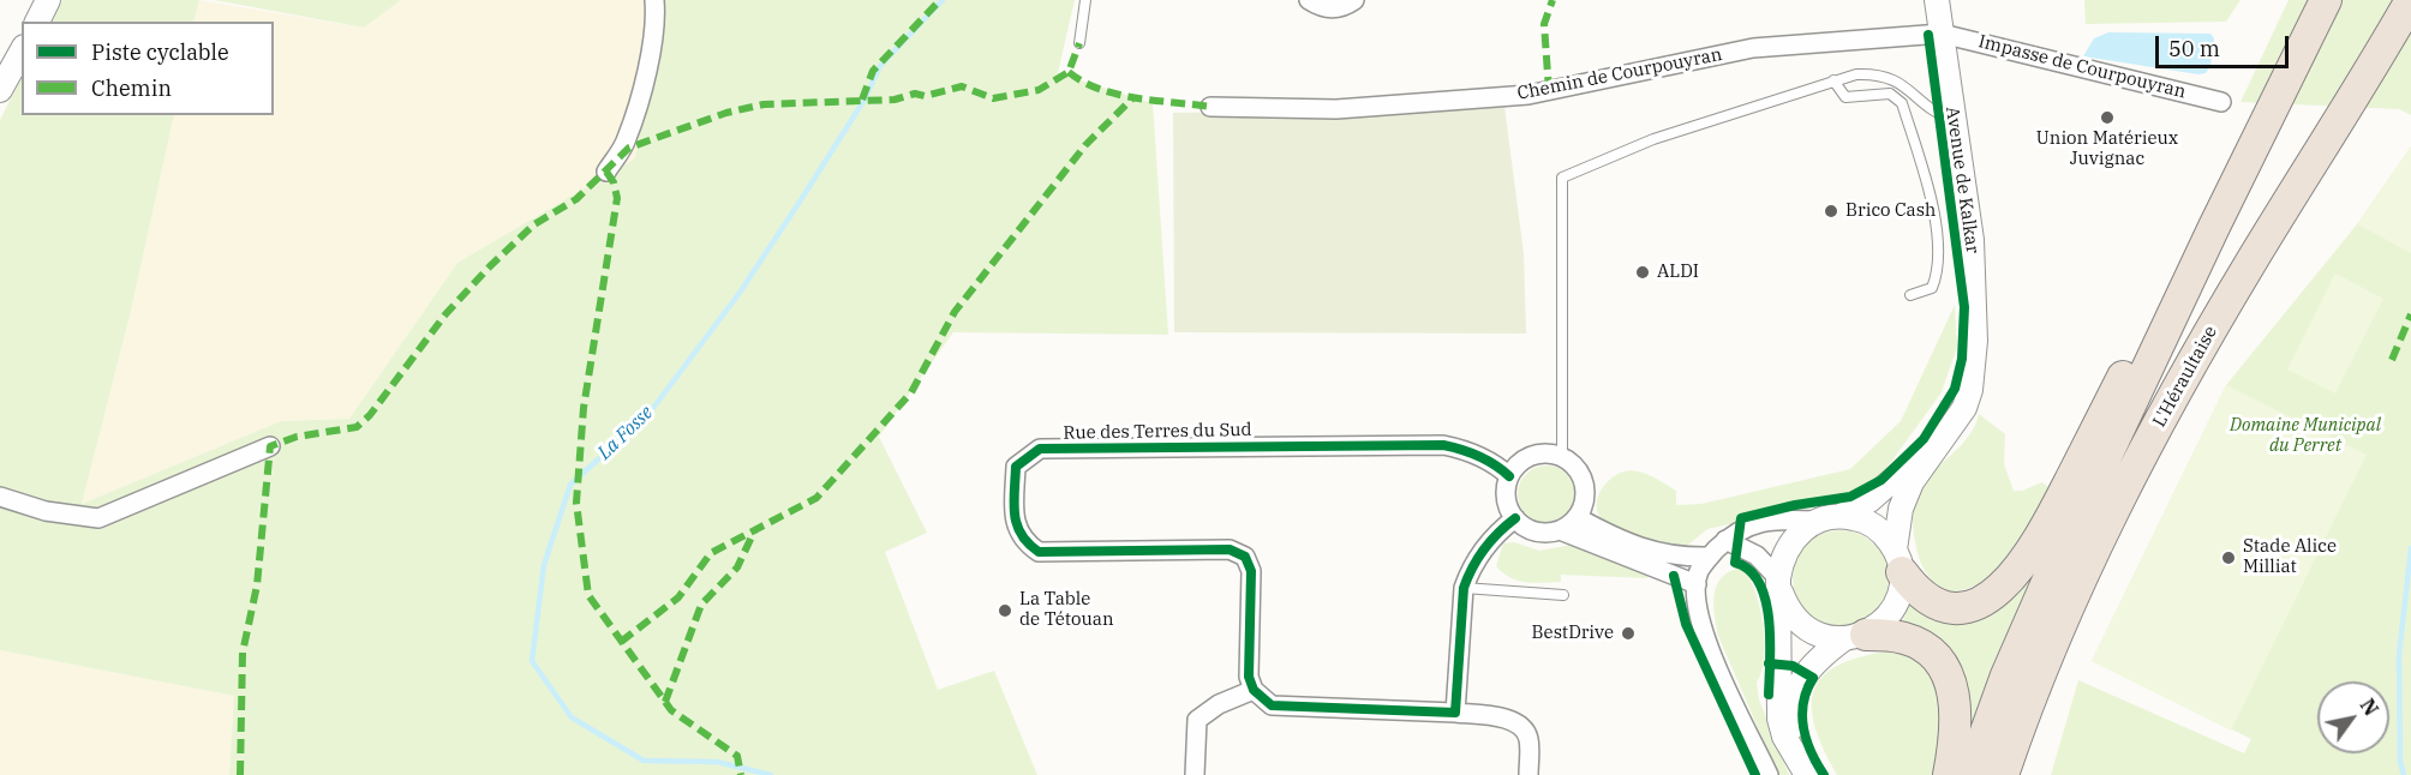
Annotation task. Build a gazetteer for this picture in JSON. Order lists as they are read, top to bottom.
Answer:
{
  "streets": {
    "highway": ["L'Héraultaise"],
    "street": [
      "Impasse de Courpouyran",
      "Chemin de Courpouyran",
      "Avenue de Kalkar",
      "Rue des Terres du Sud"
    ]
  },
  "crossings": [
    ["Impasse de Courpouyran", "Chemin de Courpouyran"],
    ["Impasse de Courpouyran", "Avenue de Kalkar"],
    ["Chemin de Courpouyran", "Avenue de Kalkar"]
  ],
  "water": ["La Fosse"],
  "parks": ["Domaine Municipal du Perret"],
  "places": [
    "Union Matérieux Juvignac",
    "Brico Cash",
    "ALDI",
    "Stade Alice Milliat",
    "La Table de Tétouan",
    "BestDrive"
  ],
  "legend": ["Piste cyclable", "Chemin"],
  "scale_bar": "50 m",
  "north": "top right"
}
